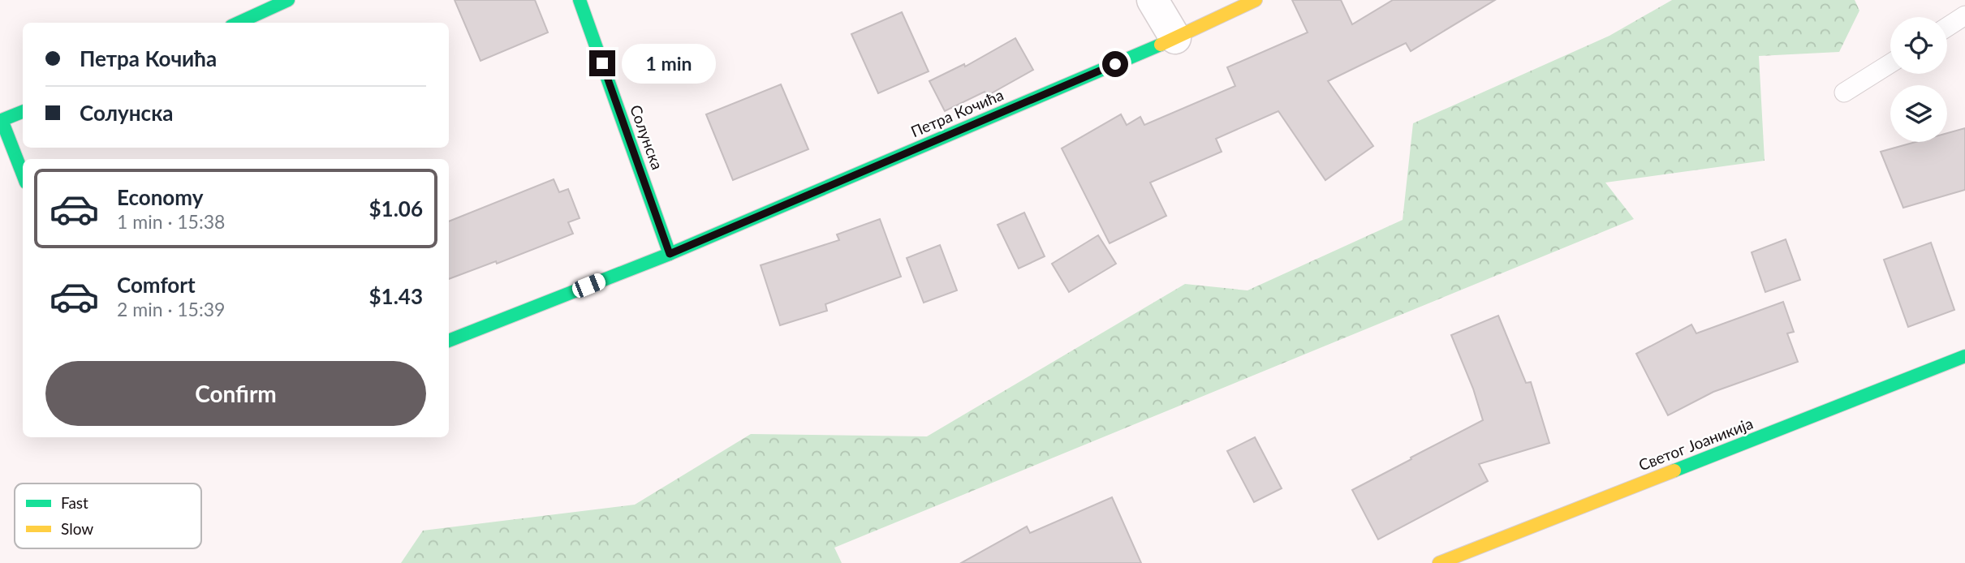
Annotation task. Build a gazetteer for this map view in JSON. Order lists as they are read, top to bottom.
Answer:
{
  "streets": {
    "street": ["Петра Кочића", "Солунска", "Светог Јоаникија"]
  },
  "crossings": [
    ["Петра Кочића", "Солунска"]
  ],
  "legend": ["Fast", "Slow"],
  "page": {
    "banner": ["Петра Кочића", "Солунска"],
    "bubble": "1 min",
    "list": [
      {
        "name": "Economy",
        "note": "1 min · 15:38",
        "value": "$1.06"
      },
      {
        "name": "Comfort",
        "note": "2 min · 15:39",
        "value": "$1.43"
      }
    ],
    "buttons": "Confirm"
  }
}
